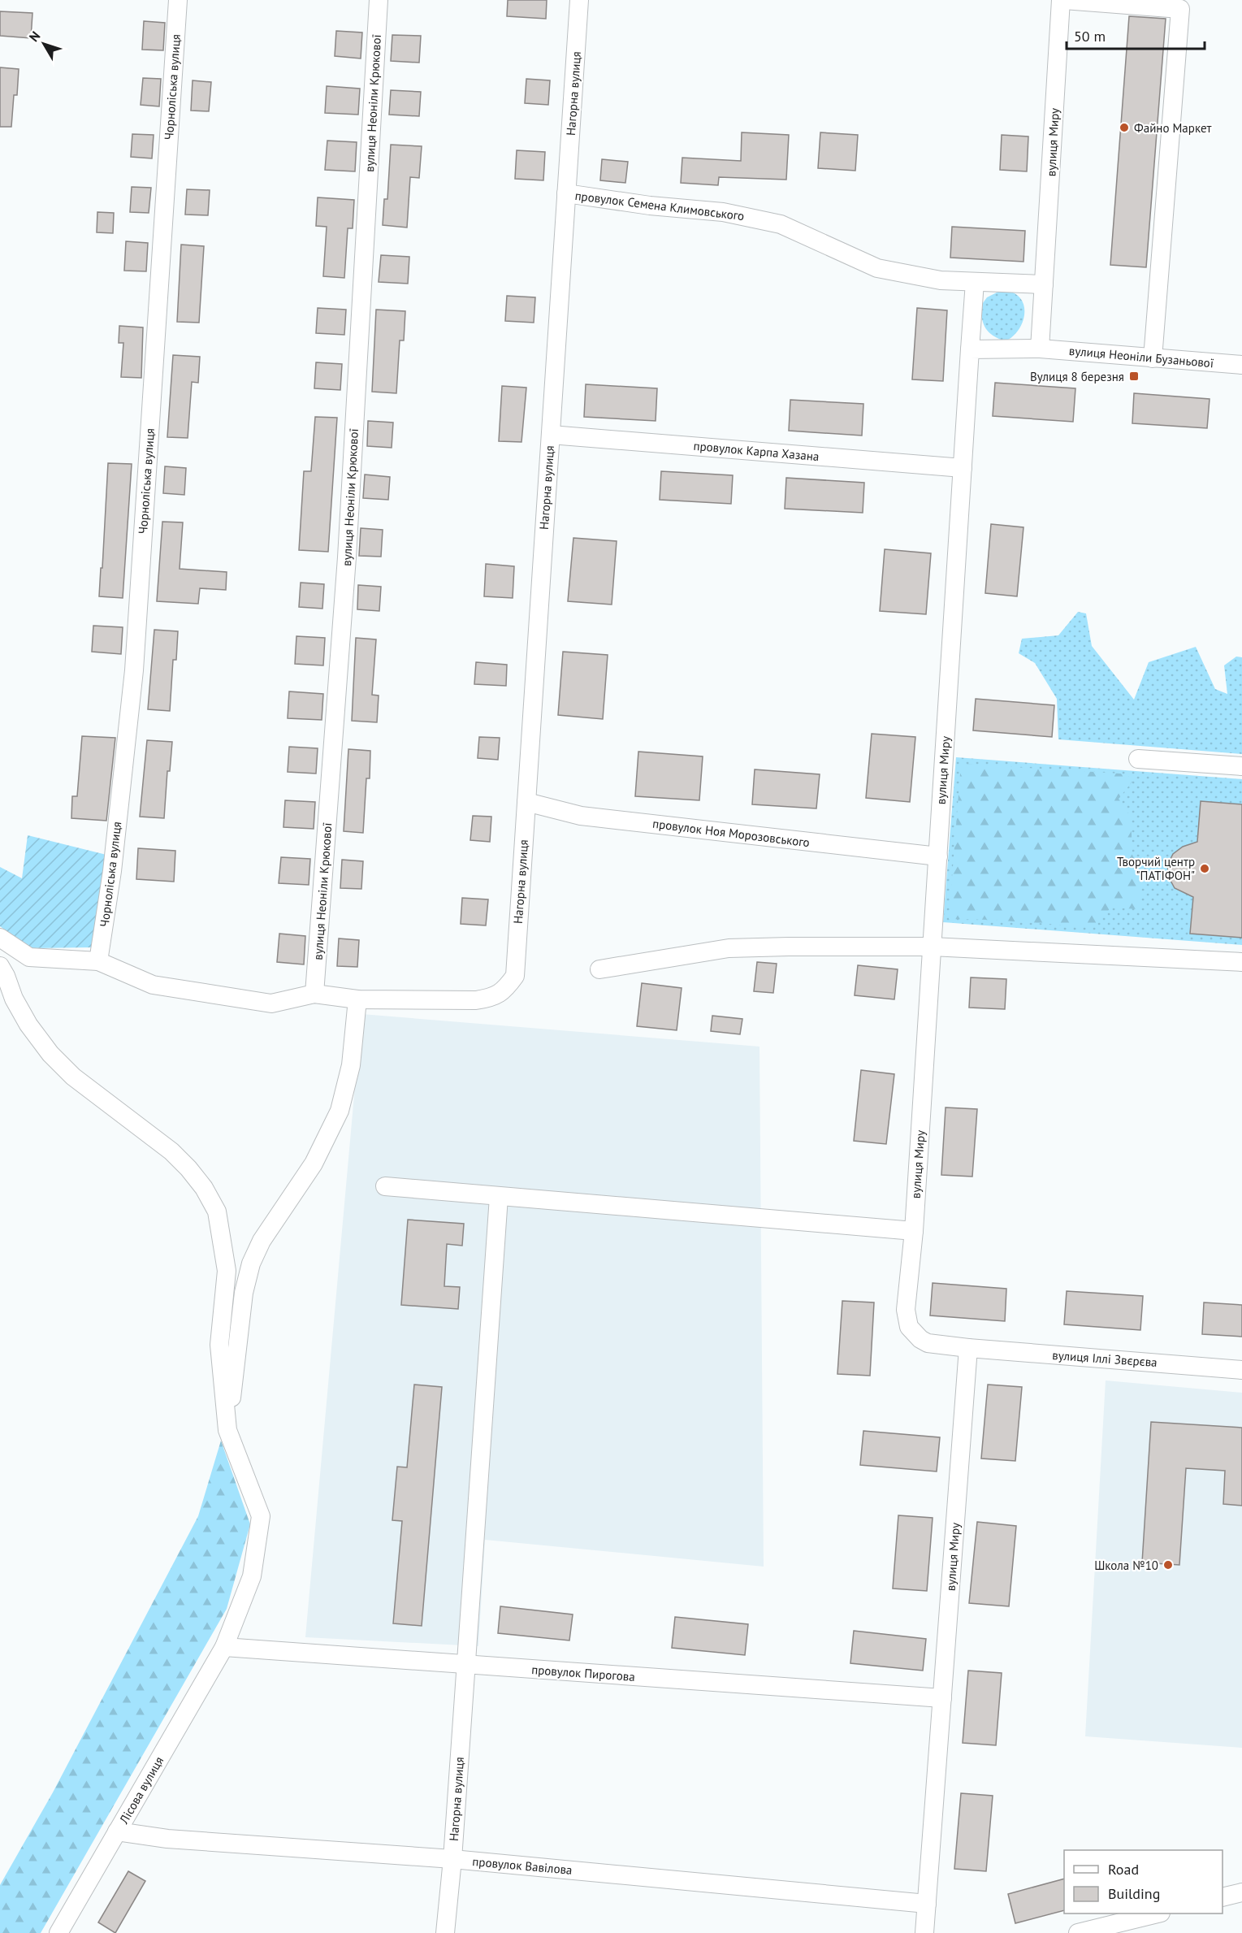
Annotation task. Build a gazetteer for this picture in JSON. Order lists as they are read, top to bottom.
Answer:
{
  "streets": {
    "street": [
      "Чорноліська вулиця",
      "Нагорна вулиця",
      "вулиця Неоніли Крюкової",
      "вулиця Миру",
      "провулок Семена Климовського",
      "вулиця Неоніли Бузаньової",
      "провулок Карпа Хазана",
      "провулок Ноя Морозовського",
      "вулиця Іллі Звєрєва",
      "провулок Пирогова",
      "Лісова вулиця",
      "провулок Вавілова"
    ]
  },
  "crossings": [
    ["Нагорна вулиця", "провулок Семена Климовського"],
    ["Нагорна вулиця", "провулок Карпа Хазана"],
    ["Нагорна вулиця", "провулок Ноя Морозовського"],
    ["Нагорна вулиця", "провулок Пирогова"],
    ["Нагорна вулиця", "провулок Вавілова"],
    ["вулиця Миру", "провулок Семена Климовського"],
    ["вулиця Миру", "вулиця Неоніли Бузаньової"],
    ["вулиця Миру", "провулок Карпа Хазана"],
    ["вулиця Миру", "провулок Ноя Морозовського"],
    ["вулиця Миру", "вулиця Іллі Звєрєва"],
    ["вулиця Миру", "провулок Пирогова"],
    ["вулиця Миру", "провулок Вавілова"],
    ["провулок Пирогова", "Лісова вулиця"],
    ["Лісова вулиця", "провулок Вавілова"]
  ],
  "places": {
    "other": ["Файно Маркет", "Творчий центр \"ПАТІФОН\"", "Школа №10"],
    "transit": ["Вулиця 8 березня"]
  },
  "legend": ["Road", "Building"],
  "scale_bar": "50 m",
  "north": "top left"
}
